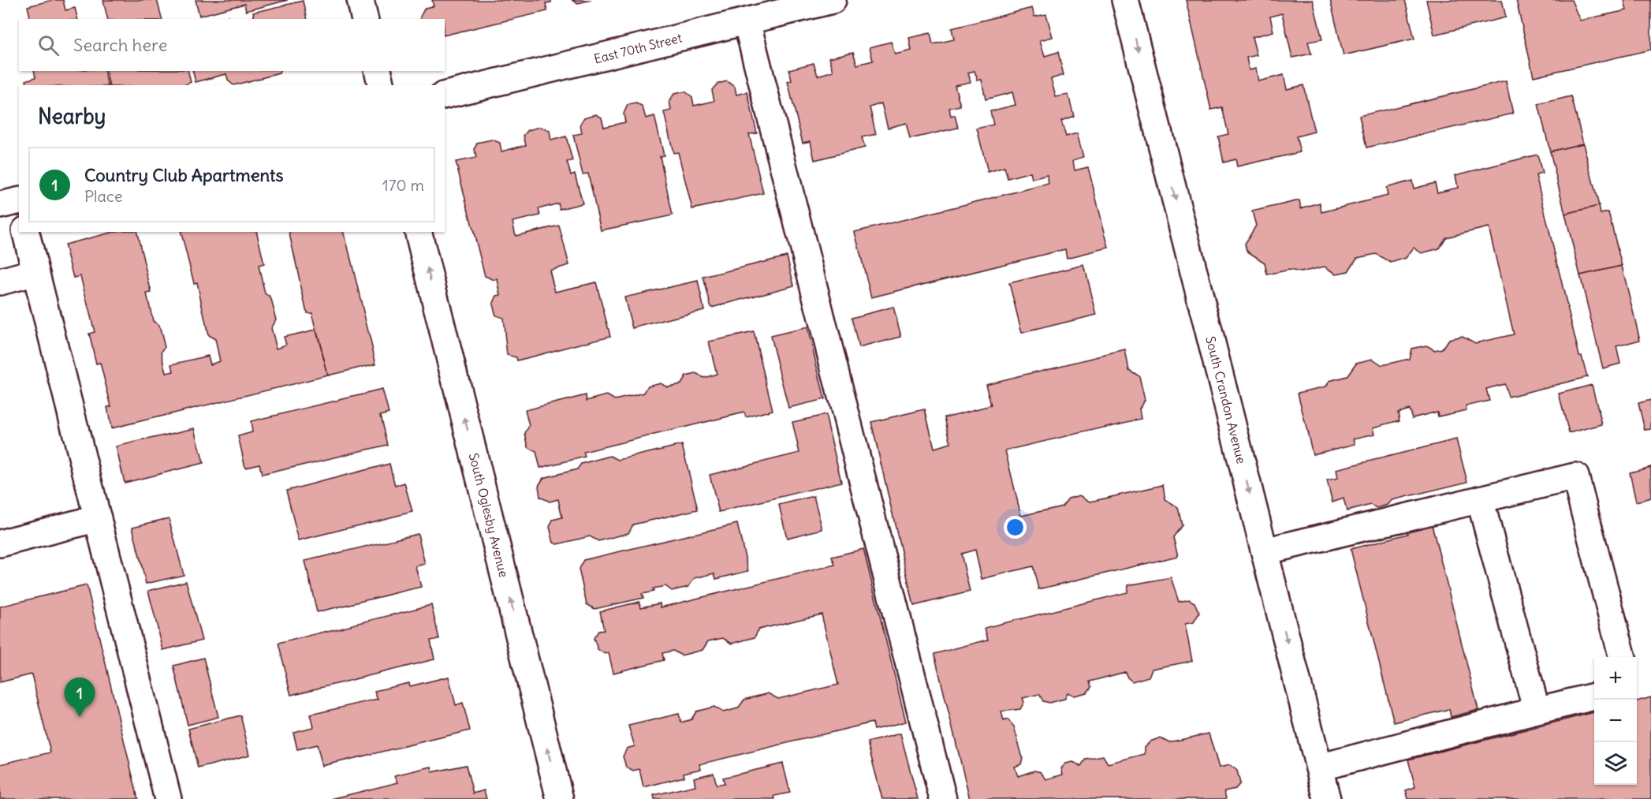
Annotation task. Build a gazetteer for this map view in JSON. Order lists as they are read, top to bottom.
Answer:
{
  "streets": {
    "street": ["East 70th Street", "South Crandon Avenue", "South Oglesby Avenue"]
  },
  "one_way": ["South Crandon Avenue", "South Oglesby Avenue"],
  "page": {
    "search": "Search here",
    "heading": "Nearby",
    "list": [
      {
        "mark": "1",
        "name": "Country Club Apartments",
        "note": "Place",
        "value": "170 m"
      }
    ],
    "map_buttons": ["+", "−"],
    "pins": "1"
  }
}
